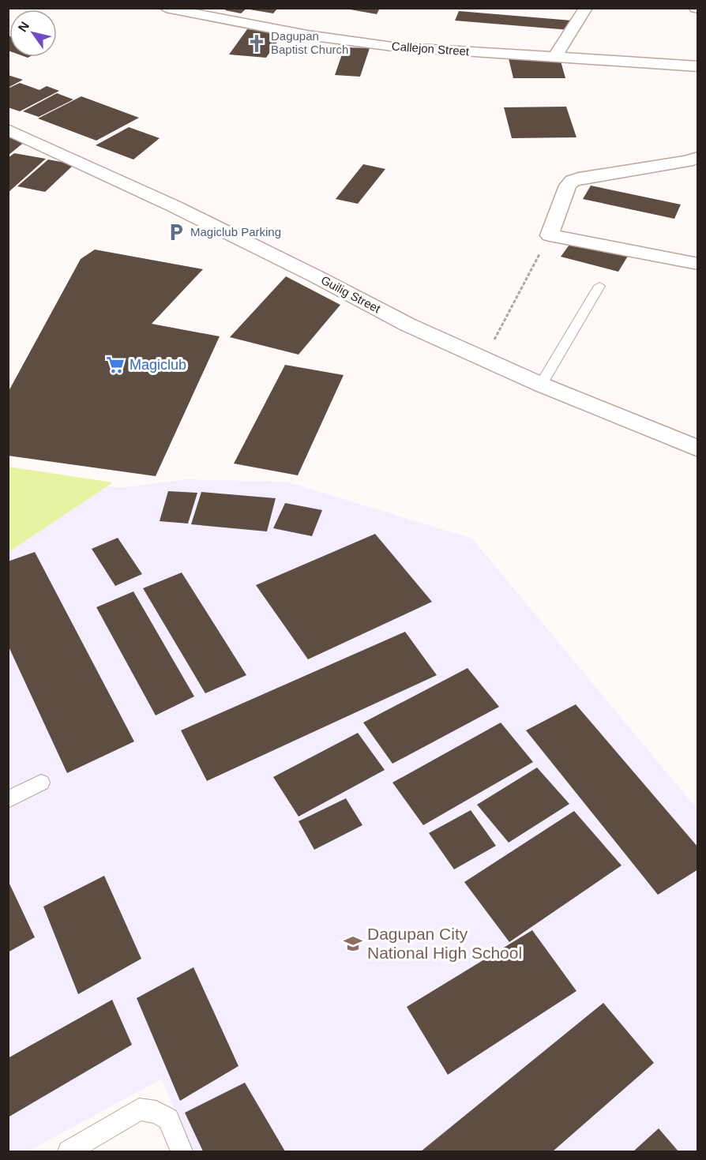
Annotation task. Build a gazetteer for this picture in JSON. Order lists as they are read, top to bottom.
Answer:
{
  "streets": {
    "street": ["Callejon Street", "Guilig Street"]
  },
  "places": {
    "church": ["Dagupan Baptist Church"],
    "parking": ["Magiclub Parking"],
    "supermarket": ["Magiclub"],
    "school or university": ["Dagupan City National High School"]
  },
  "north": "top left"
}
